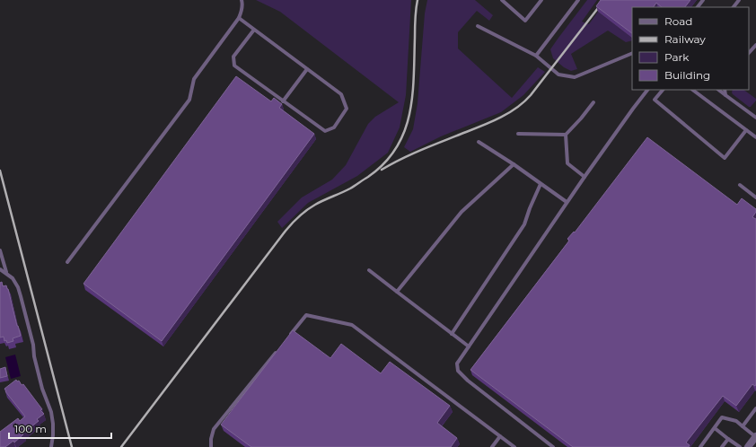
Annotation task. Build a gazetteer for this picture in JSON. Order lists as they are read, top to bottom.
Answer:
{
  "legend": [
    "Road",
    "Railway",
    "Park",
    "Building"
  ],
  "scale_bar": "100 m"
}
